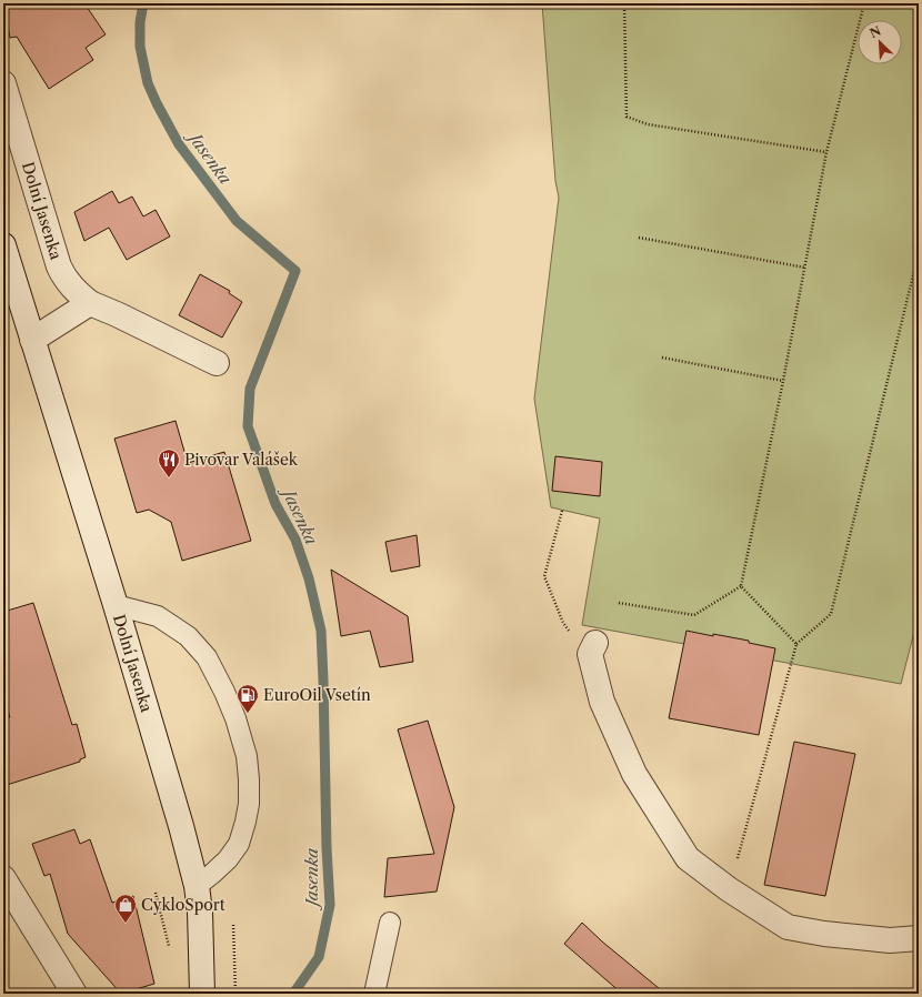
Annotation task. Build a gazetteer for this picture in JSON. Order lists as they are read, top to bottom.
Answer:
{
  "streets": {
    "street": ["Dolní Jasenka"]
  },
  "water": ["Jasenka"],
  "places": {
    "restaurant": ["Pivovar Valášek"],
    "fuel station": ["EuroOil Vsetín"],
    "shop": ["CykloSport"]
  },
  "north": "top left"
}
